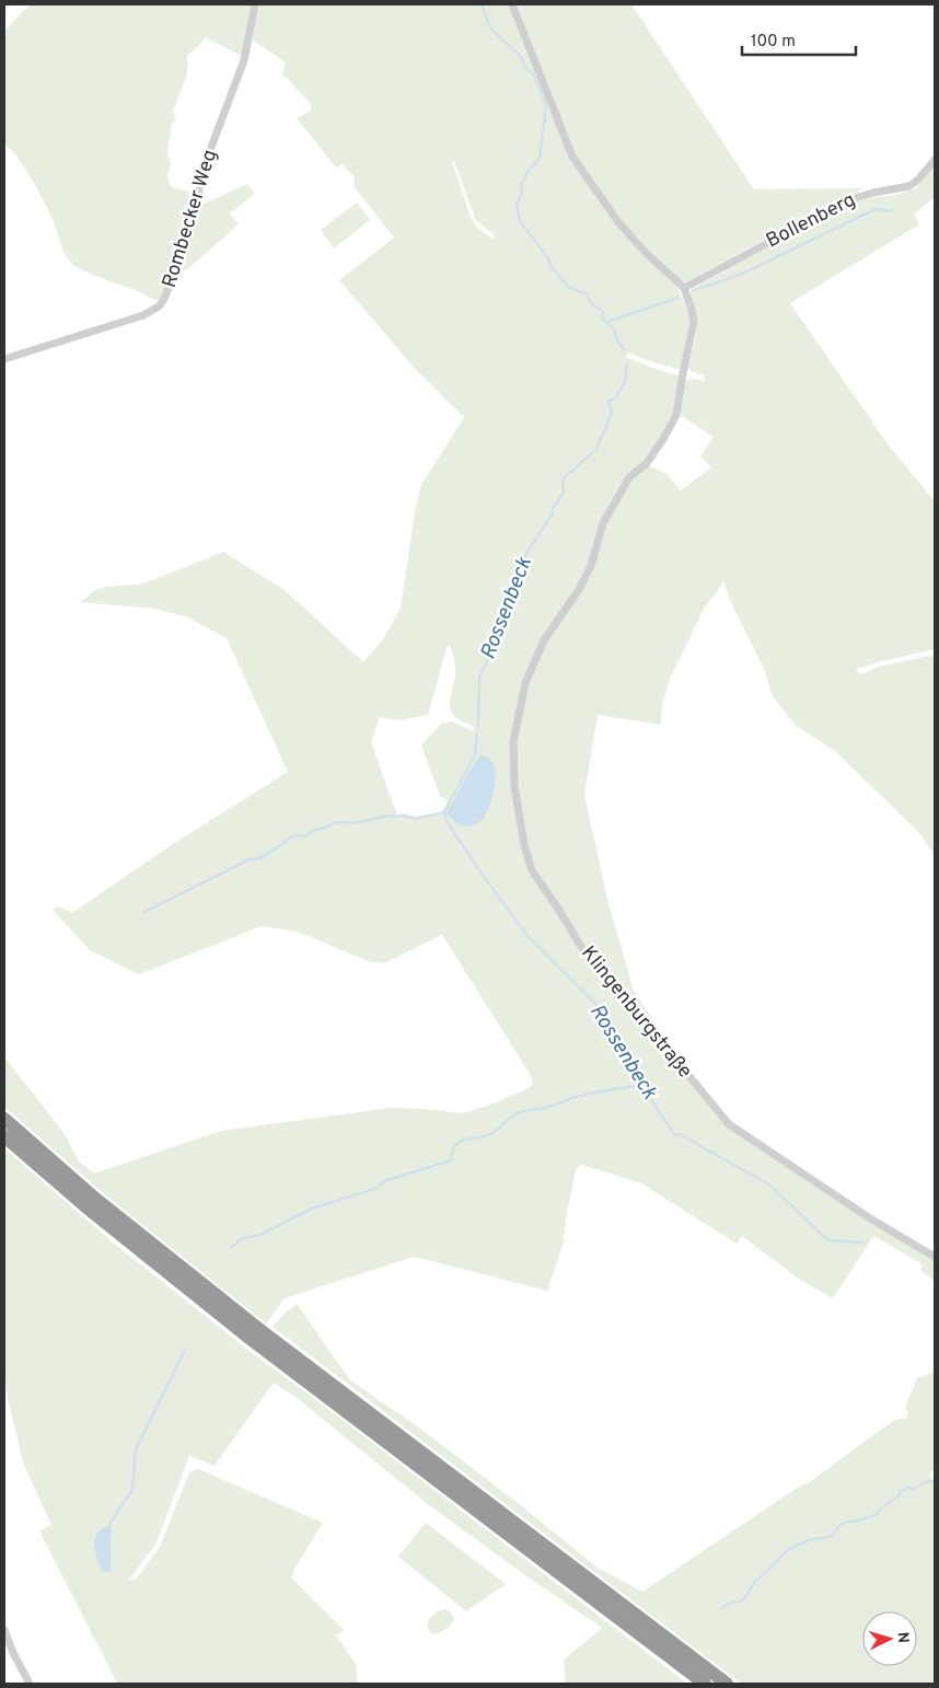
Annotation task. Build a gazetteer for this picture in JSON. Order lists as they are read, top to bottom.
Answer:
{
  "streets": {
    "street": ["Rombecker Weg", "Bollenberg", "Klingenburgstraße"]
  },
  "crossings": [
    ["Bollenberg", "Klingenburgstraße"]
  ],
  "water": ["Rossenbeck"],
  "scale_bar": "100 m",
  "north": "right"
}
